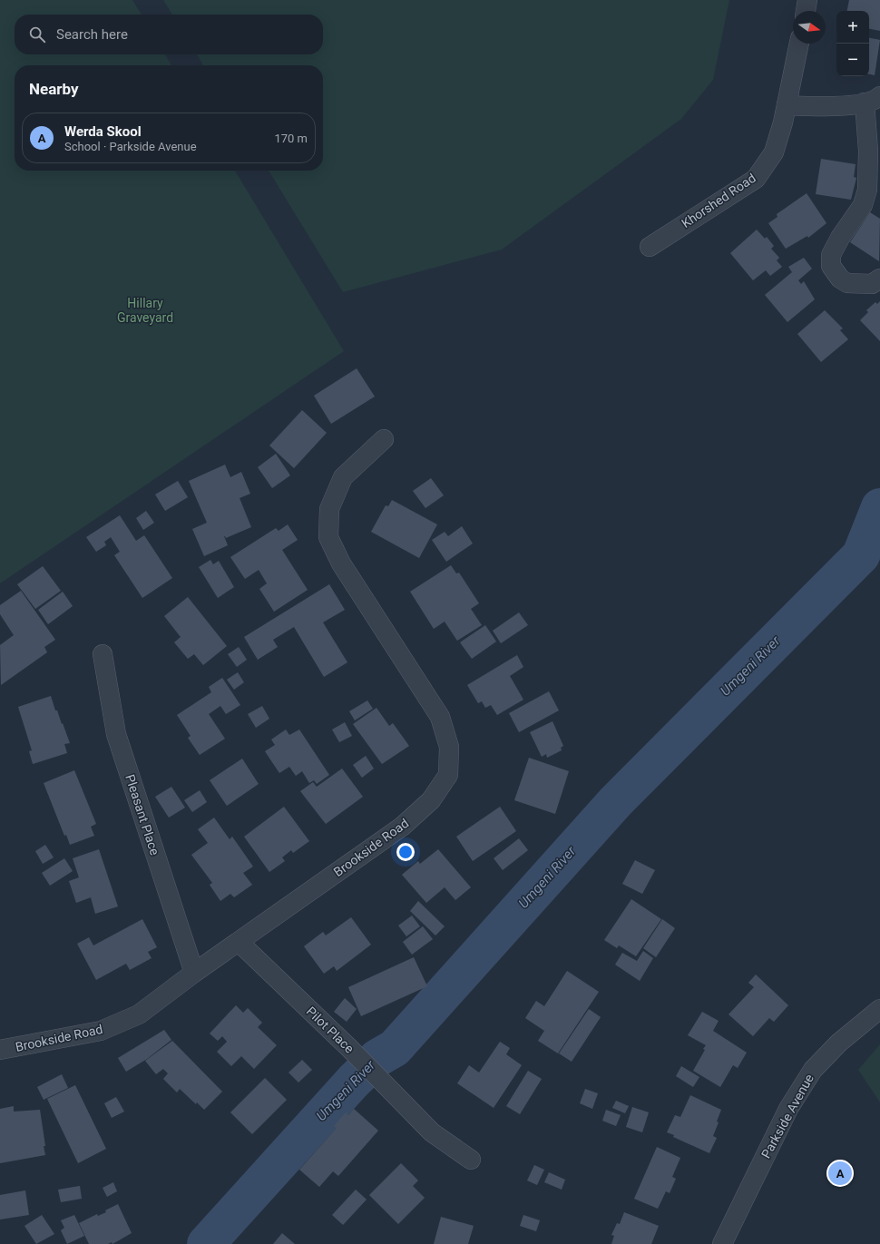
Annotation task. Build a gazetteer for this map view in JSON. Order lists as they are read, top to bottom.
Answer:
{
  "streets": {
    "street": [
      "Khorshed Road",
      "Pleasant Place",
      "Brookside Road",
      "Pilot Place",
      "Parkside Avenue"
    ]
  },
  "crossings": [
    ["Pleasant Place", "Brookside Road"],
    ["Brookside Road", "Pilot Place"]
  ],
  "water": ["Umgeni River"],
  "parks": ["Hillary Graveyard"],
  "north": "right",
  "page": {
    "map_buttons": ["+", "−"],
    "search": "Search here",
    "heading": "Nearby",
    "list": [
      {
        "mark": "A",
        "name": "Werda Skool",
        "note": "School · Parkside Avenue",
        "value": "170 m"
      }
    ],
    "pins": "A"
  }
}
